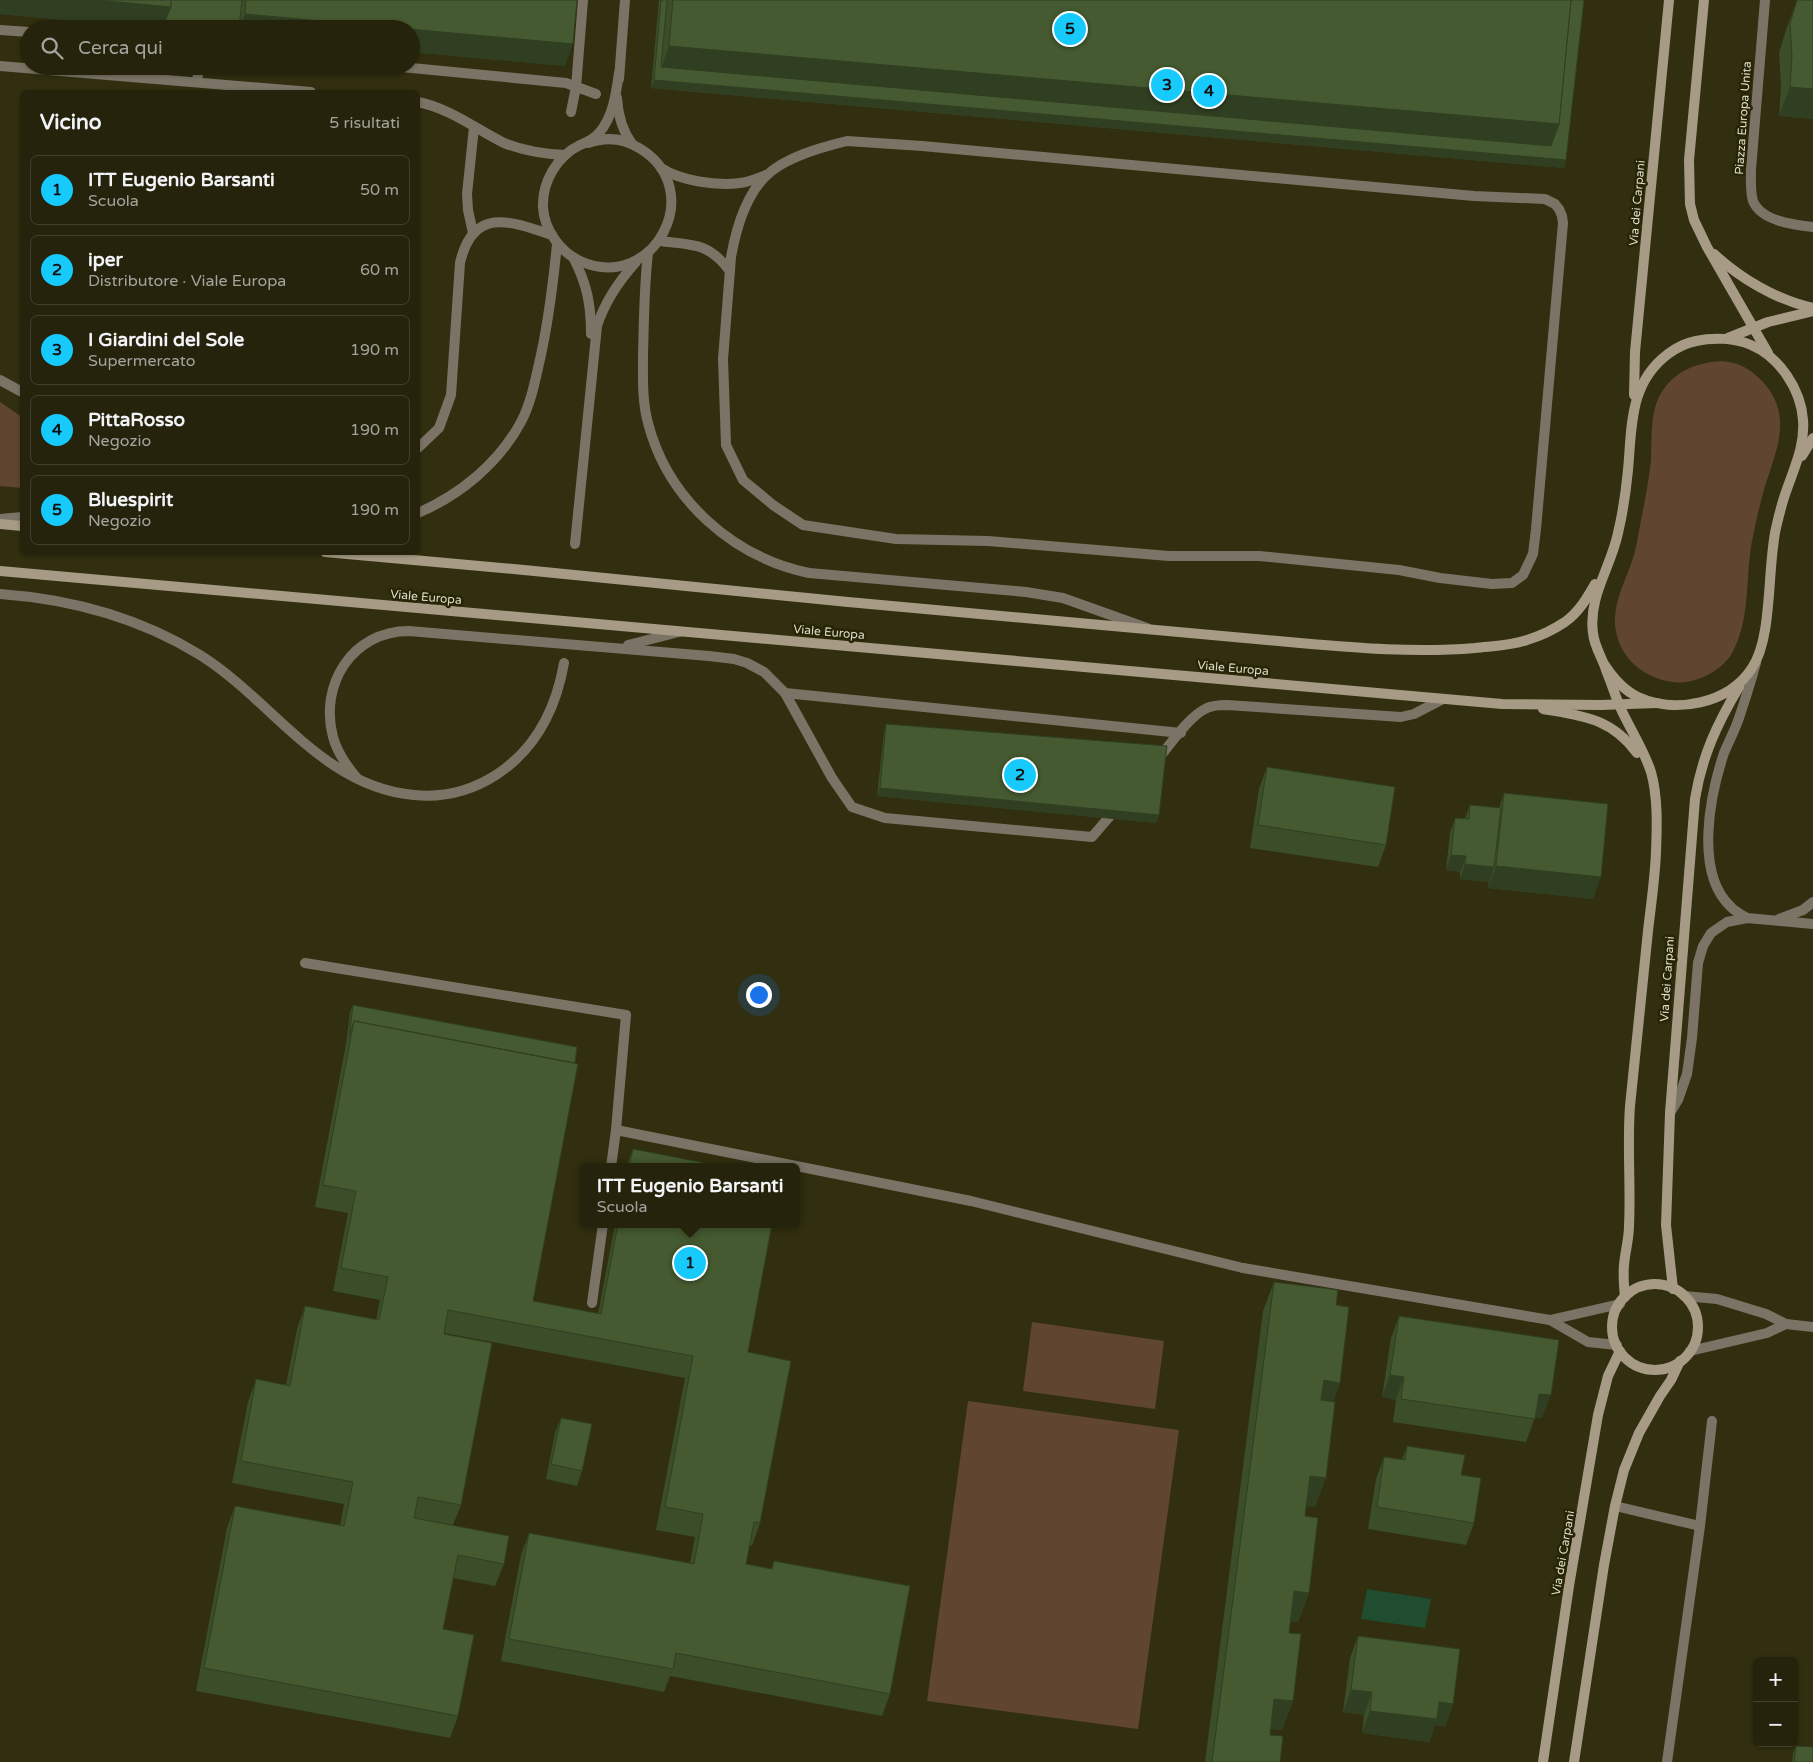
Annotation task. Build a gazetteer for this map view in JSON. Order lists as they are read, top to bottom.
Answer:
{
  "streets": {
    "street": ["Piazza Europa Unita", "Via dei Carpani", "Viale Europa"]
  },
  "crossings": [
    ["Via dei Carpani", "Viale Europa"]
  ],
  "page": {
    "pins": [
      "5",
      "3",
      "4",
      "2",
      "1"
    ],
    "search": "Cerca qui",
    "heading": ["Vicino", "5 risultati"],
    "list": [
      {
        "mark": "1",
        "name": "ITT Eugenio Barsanti",
        "note": "Scuola",
        "value": "50 m"
      },
      {
        "mark": "2",
        "name": "iper",
        "note": "Distributore · Viale Europa",
        "value": "60 m"
      },
      {
        "mark": "3",
        "name": "I Giardini del Sole",
        "note": "Supermercato",
        "value": "190 m"
      },
      {
        "mark": "4",
        "name": "PittaRosso",
        "note": "Negozio",
        "value": "190 m"
      },
      {
        "mark": "5",
        "name": "Bluespirit",
        "note": "Negozio",
        "value": "190 m"
      }
    ],
    "popup": ["ITT Eugenio Barsanti", "Scuola"],
    "map_buttons": ["+", "−"]
  }
}
